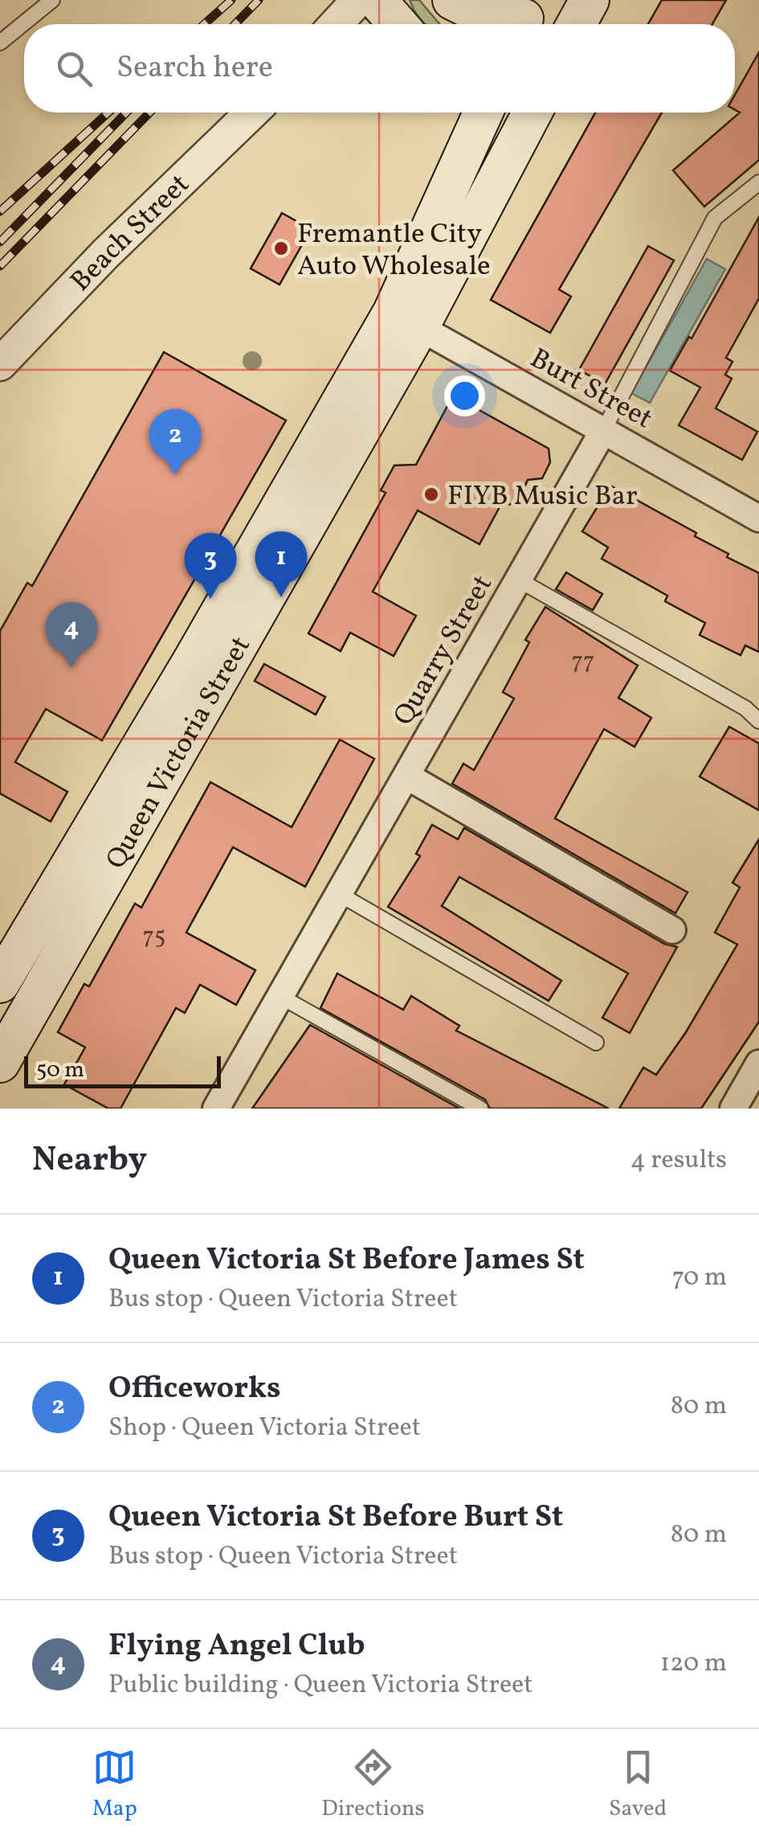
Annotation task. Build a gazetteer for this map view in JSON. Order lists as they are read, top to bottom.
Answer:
{
  "streets": {
    "main road": ["Queen Victoria Street"],
    "street": ["Beach Street", "Burt Street", "Quarry Street"]
  },
  "crossings": [
    ["Burt Street", "Quarry Street"],
    ["Burt Street", "Queen Victoria Street"]
  ],
  "places": ["Fremantle City Auto Wholesale", "FIYB Music Bar"],
  "house_numbers": ["77", "75"],
  "scale_bar": "50 m",
  "page": {
    "search": "Search here",
    "pins": [
      "2",
      "1",
      "3",
      "4"
    ],
    "scale": "50 m",
    "heading": ["Nearby", "4 results"],
    "list": [
      {
        "mark": "1",
        "name": "Queen Victoria St Before James St",
        "note": "Bus stop · Queen Victoria Street",
        "value": "70 m"
      },
      {
        "mark": "2",
        "name": "Officeworks",
        "note": "Shop · Queen Victoria Street",
        "value": "80 m"
      },
      {
        "mark": "3",
        "name": "Queen Victoria St Before Burt St",
        "note": "Bus stop · Queen Victoria Street",
        "value": "80 m"
      },
      {
        "mark": "4",
        "name": "Flying Angel Club",
        "note": "Public building · Queen Victoria Street",
        "value": "120 m"
      }
    ],
    "nav": ["Map", "Directions", "Saved"]
  }
}
